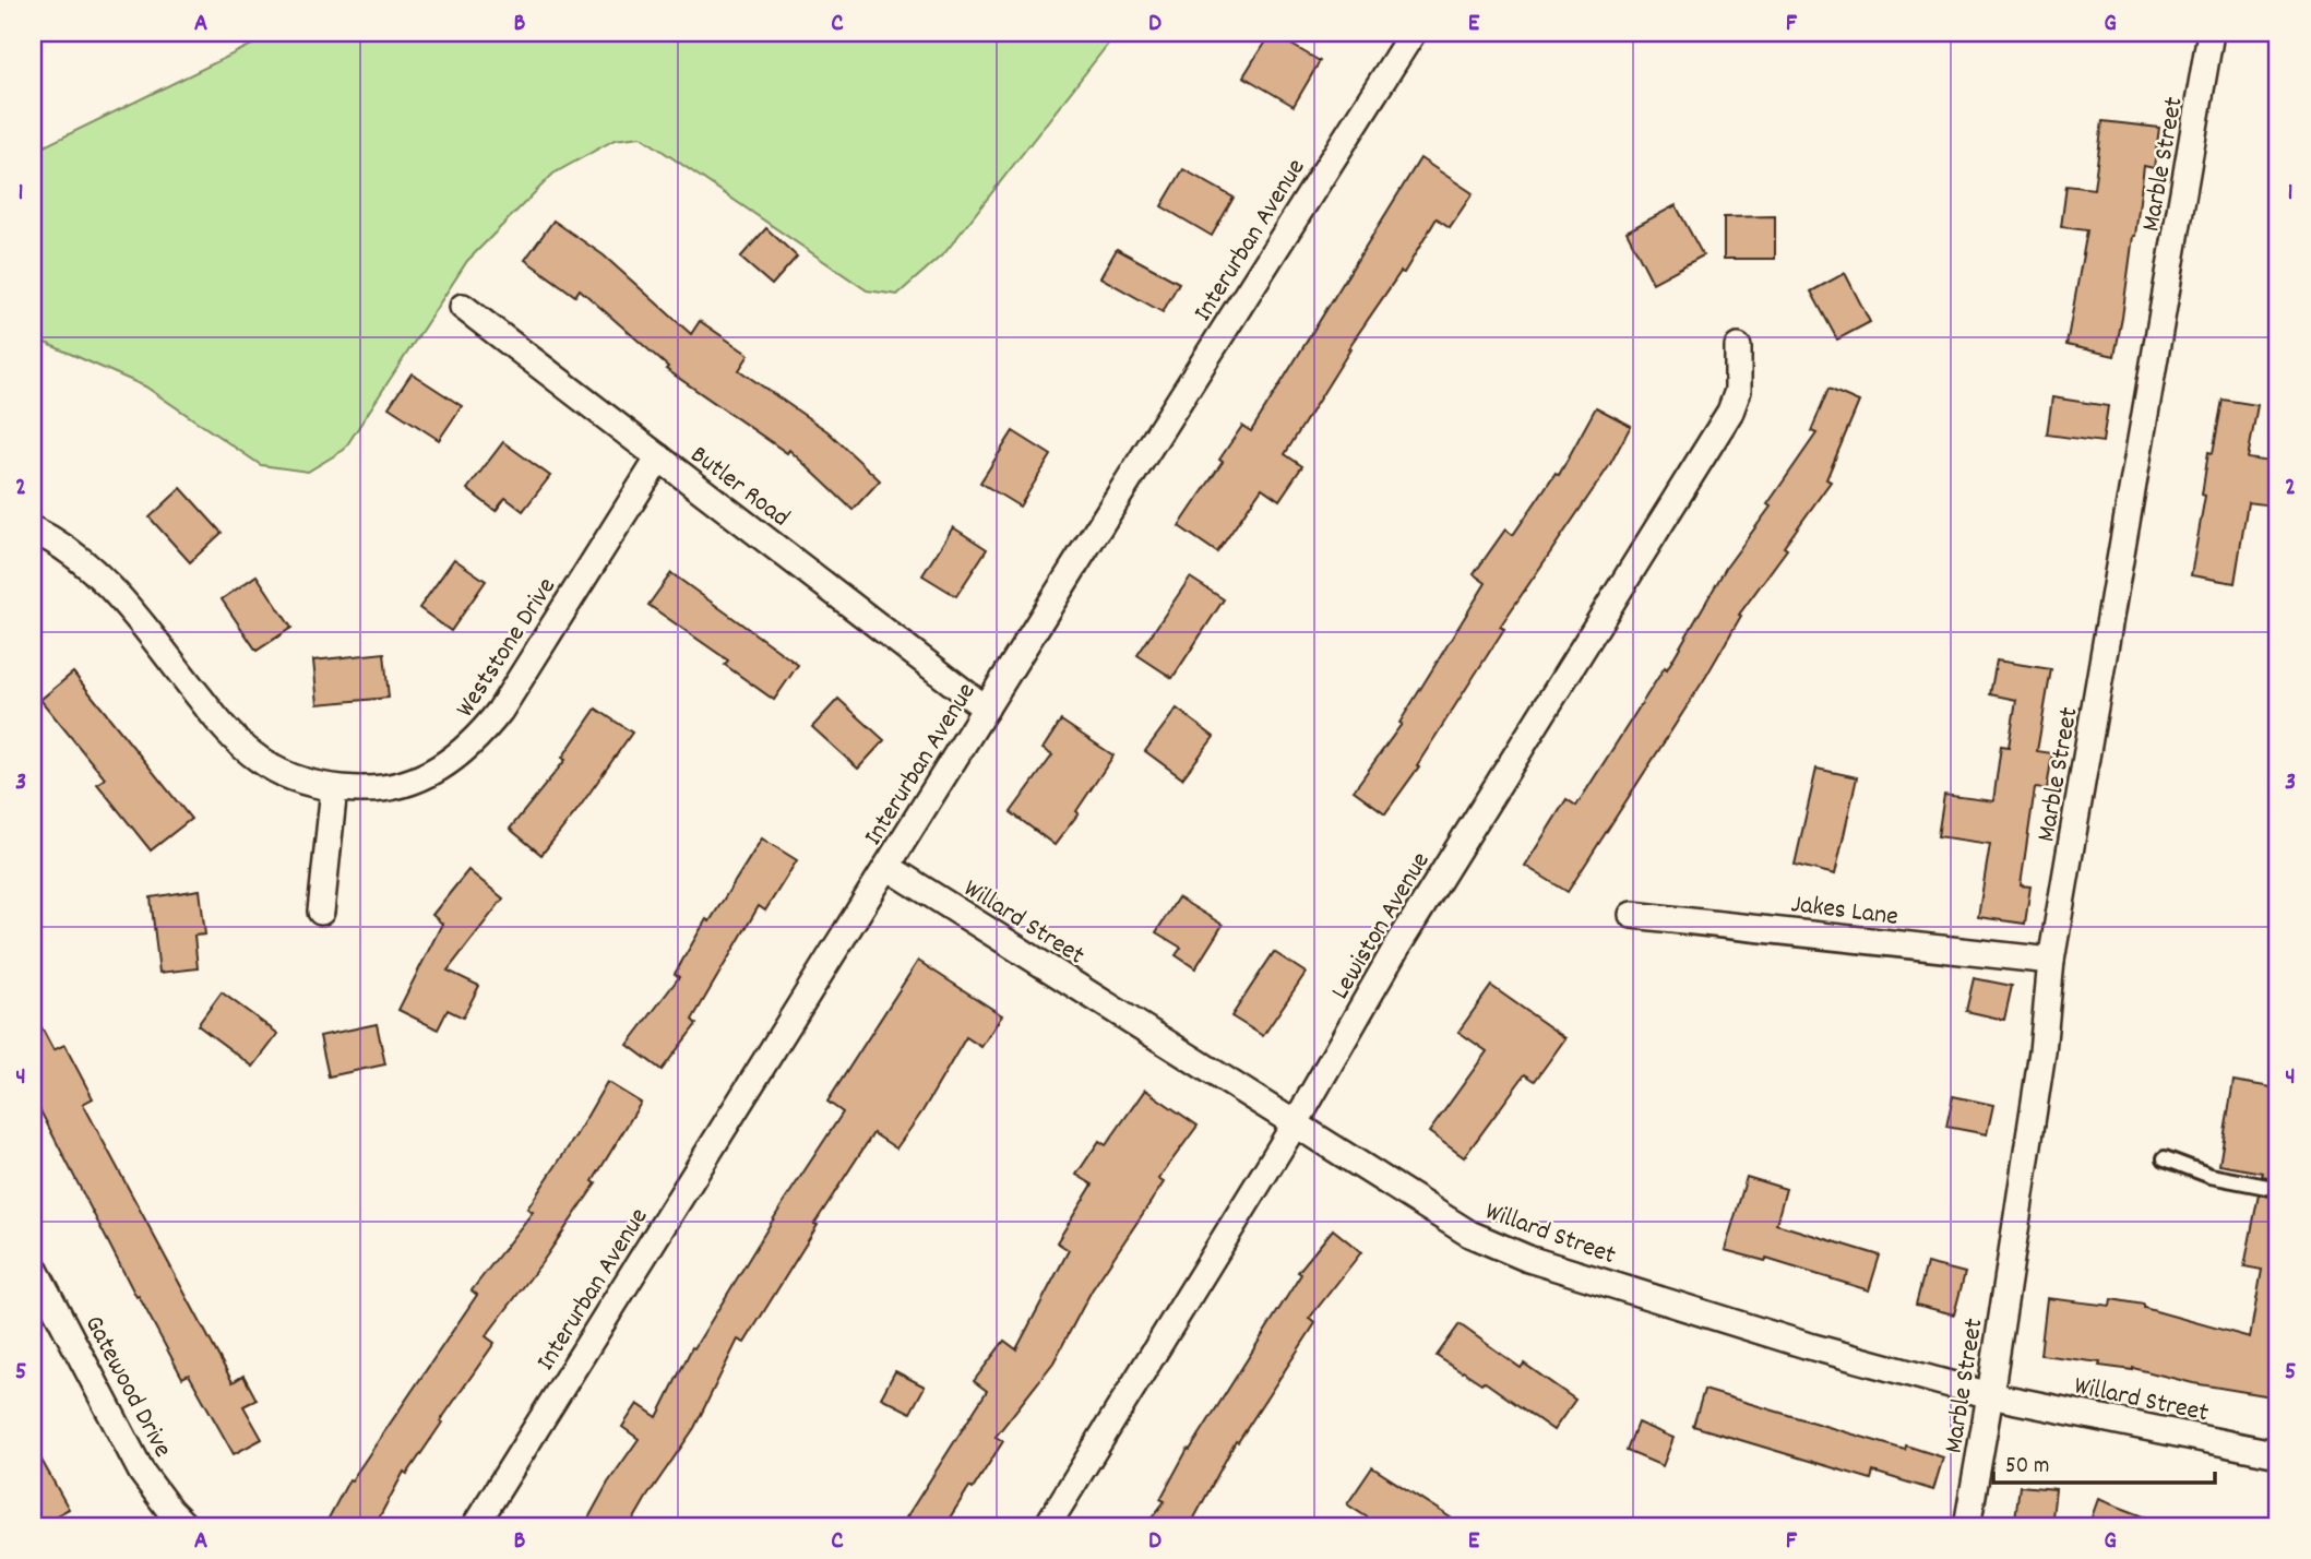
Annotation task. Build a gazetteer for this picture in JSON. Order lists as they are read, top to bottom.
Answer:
{
  "streets": {
    "street": [
      "Marble Street",
      "Interurban Avenue",
      "Butler Road",
      "Weststone Drive",
      "Jakes Lane",
      "Willard Street",
      "Lewiston Avenue",
      "Gatewood Drive"
    ]
  },
  "crossings": [
    ["Marble Street", "Jakes Lane"],
    ["Marble Street", "Willard Street"],
    ["Interurban Avenue", "Butler Road"],
    ["Interurban Avenue", "Willard Street"],
    ["Butler Road", "Weststone Drive"],
    ["Willard Street", "Lewiston Avenue"]
  ],
  "scale_bar": "50 m",
  "grid": {
    "columns": [
      "A",
      "B",
      "C",
      "D",
      "E",
      "F",
      "G"
    ],
    "rows": [
      "1",
      "2",
      "3",
      "4",
      "5"
    ]
  }
}
